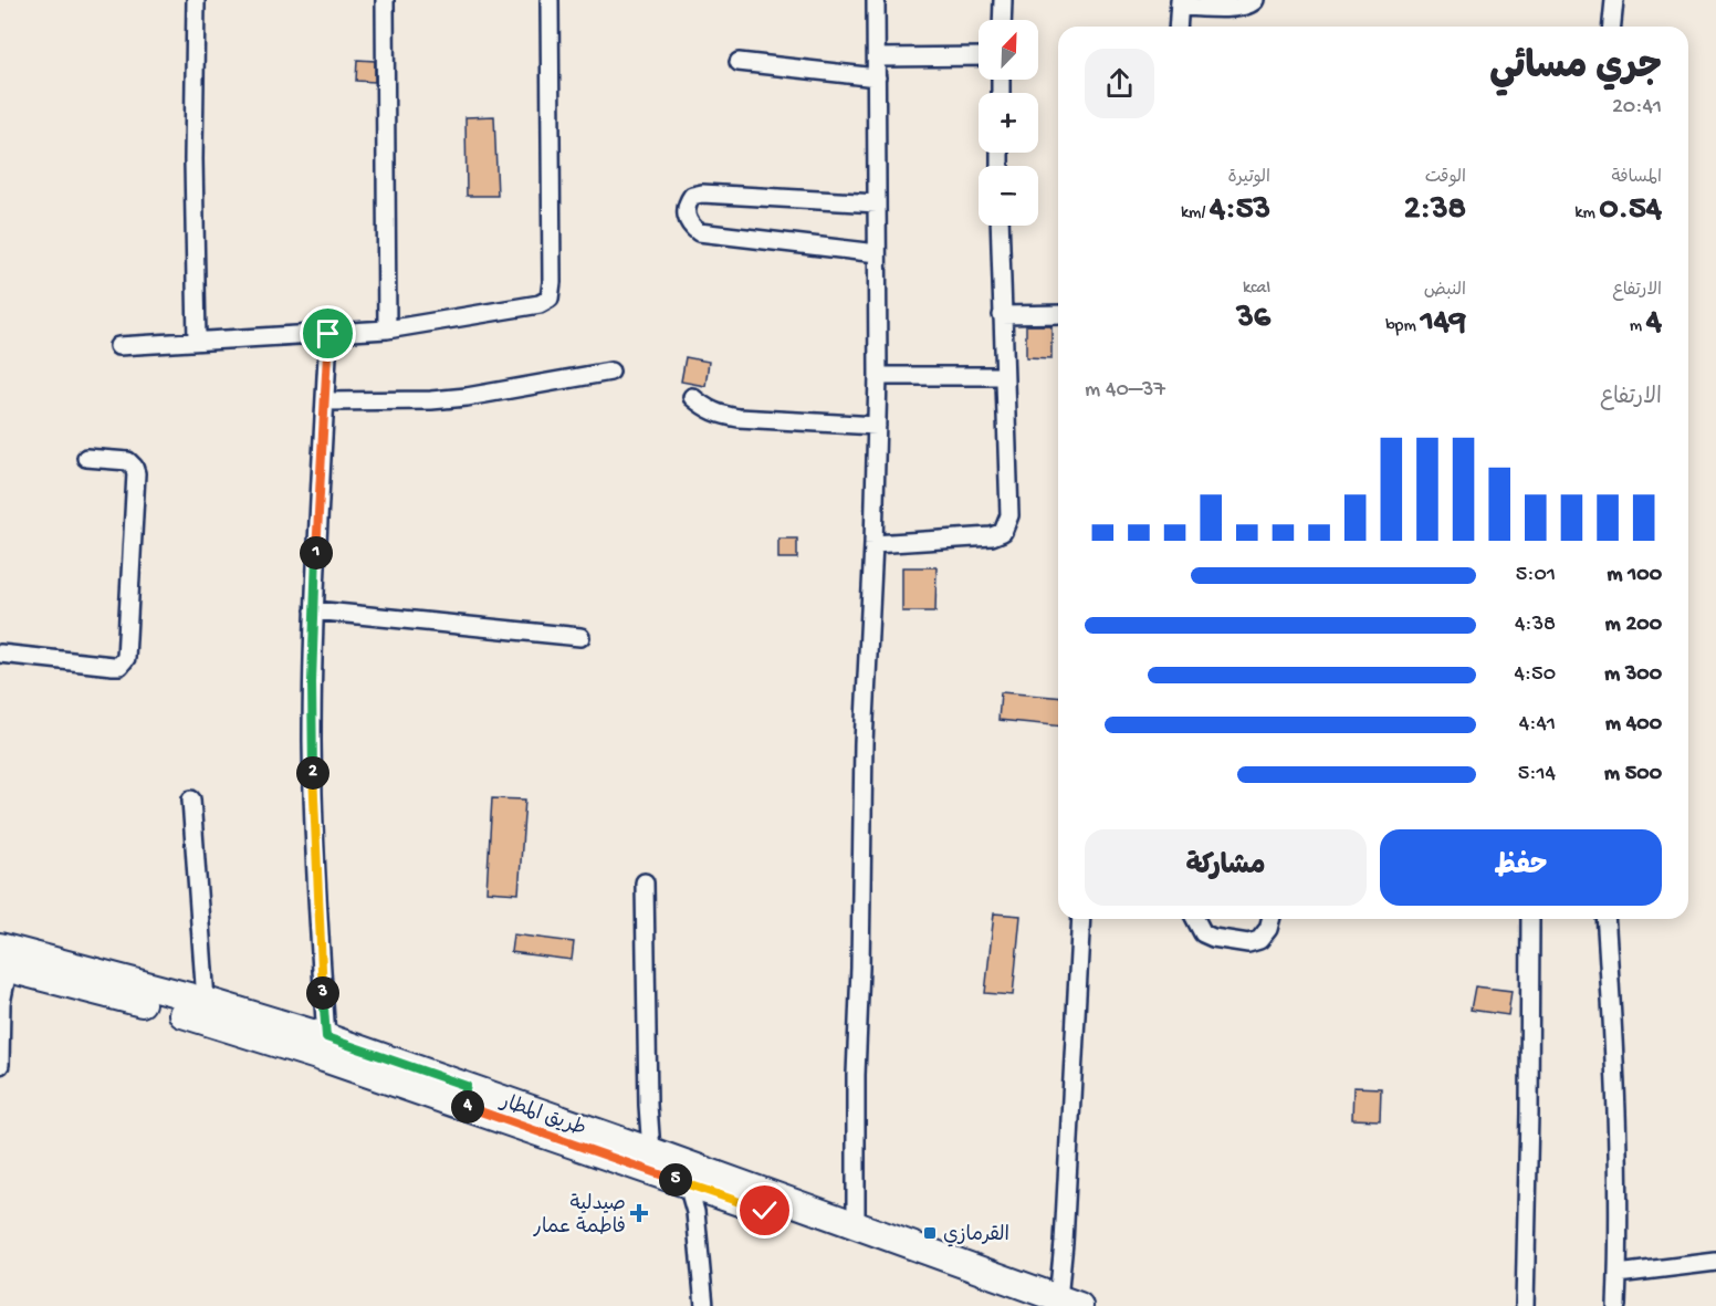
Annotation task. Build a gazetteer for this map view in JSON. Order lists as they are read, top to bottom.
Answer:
{
  "streets": {
    "main road": ["طريق المطار"]
  },
  "places": {
    "health": ["صيدلية فاطمة عمار"],
    "transit": ["القرمازي"]
  },
  "north": "top right",
  "page": {
    "map_buttons": ["+", "−"],
    "heading": ["جري مسائي", "20:41"],
    "stats": [
      ["المسافة", "0.54 km"],
      ["الوقت", "2:38"],
      ["الوتيرة", "4:53 /km"],
      ["الارتفاع", "4 m"],
      ["النبض", "149 bpm"],
      ["kcal", "36"]
    ],
    "chart": ["الارتفاع", "37–40 m"],
    "pins": [
      "1",
      "2",
      "3",
      "4",
      "5"
    ],
    "list": [
      {
        "name": "100 m",
        "note": "5:01"
      },
      {
        "name": "200 m",
        "note": "4:38"
      },
      {
        "name": "300 m",
        "note": "4:50"
      },
      {
        "name": "400 m",
        "note": "4:41"
      },
      {
        "name": "500 m",
        "note": "5:14"
      }
    ],
    "buttons": ["حفظ", "مشاركة"]
  }
}
